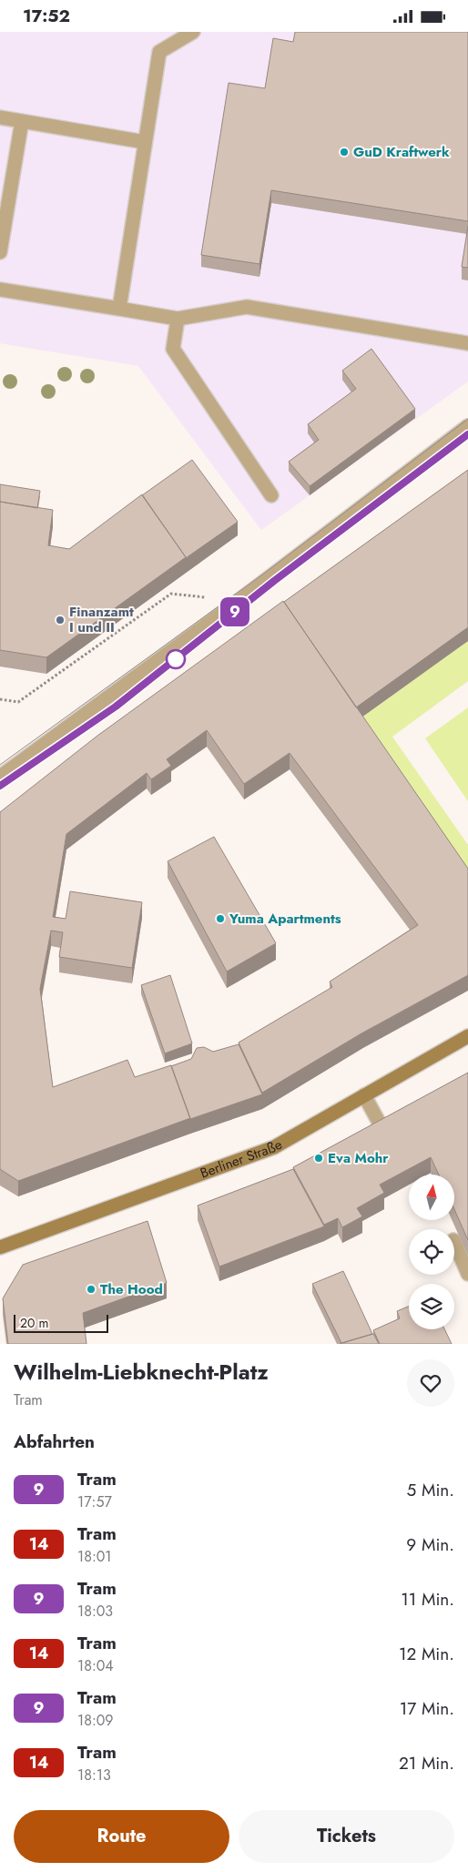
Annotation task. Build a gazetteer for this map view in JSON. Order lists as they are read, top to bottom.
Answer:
{
  "streets": {
    "main road": ["Berliner Straße"]
  },
  "places": [
    "GuD Kraftwerk",
    "Finanzamt I und II",
    "Yuma Apartments",
    "Eva Mohr",
    "The Hood"
  ],
  "lines": ["tram line 9"],
  "scale_bar": "20 m",
  "north": "top",
  "page": {
    "status": "17:52",
    "on_map": "9",
    "scale": "20 m",
    "heading": [
      ["Wilhelm-Liebknecht-Platz", "Tram"],
      "Abfahrten"
    ],
    "list": [
      {
        "mark": "9",
        "name": "Tram",
        "note": "17:57",
        "value": "5 Min."
      },
      {
        "mark": "14",
        "name": "Tram",
        "note": "18:01",
        "value": "9 Min."
      },
      {
        "mark": "9",
        "name": "Tram",
        "note": "18:03",
        "value": "11 Min."
      },
      {
        "mark": "14",
        "name": "Tram",
        "note": "18:04",
        "value": "12 Min."
      },
      {
        "mark": "9",
        "name": "Tram",
        "note": "18:09",
        "value": "17 Min."
      },
      {
        "mark": "14",
        "name": "Tram",
        "note": "18:13",
        "value": "21 Min."
      }
    ],
    "buttons": ["Route", "Tickets"]
  }
}
